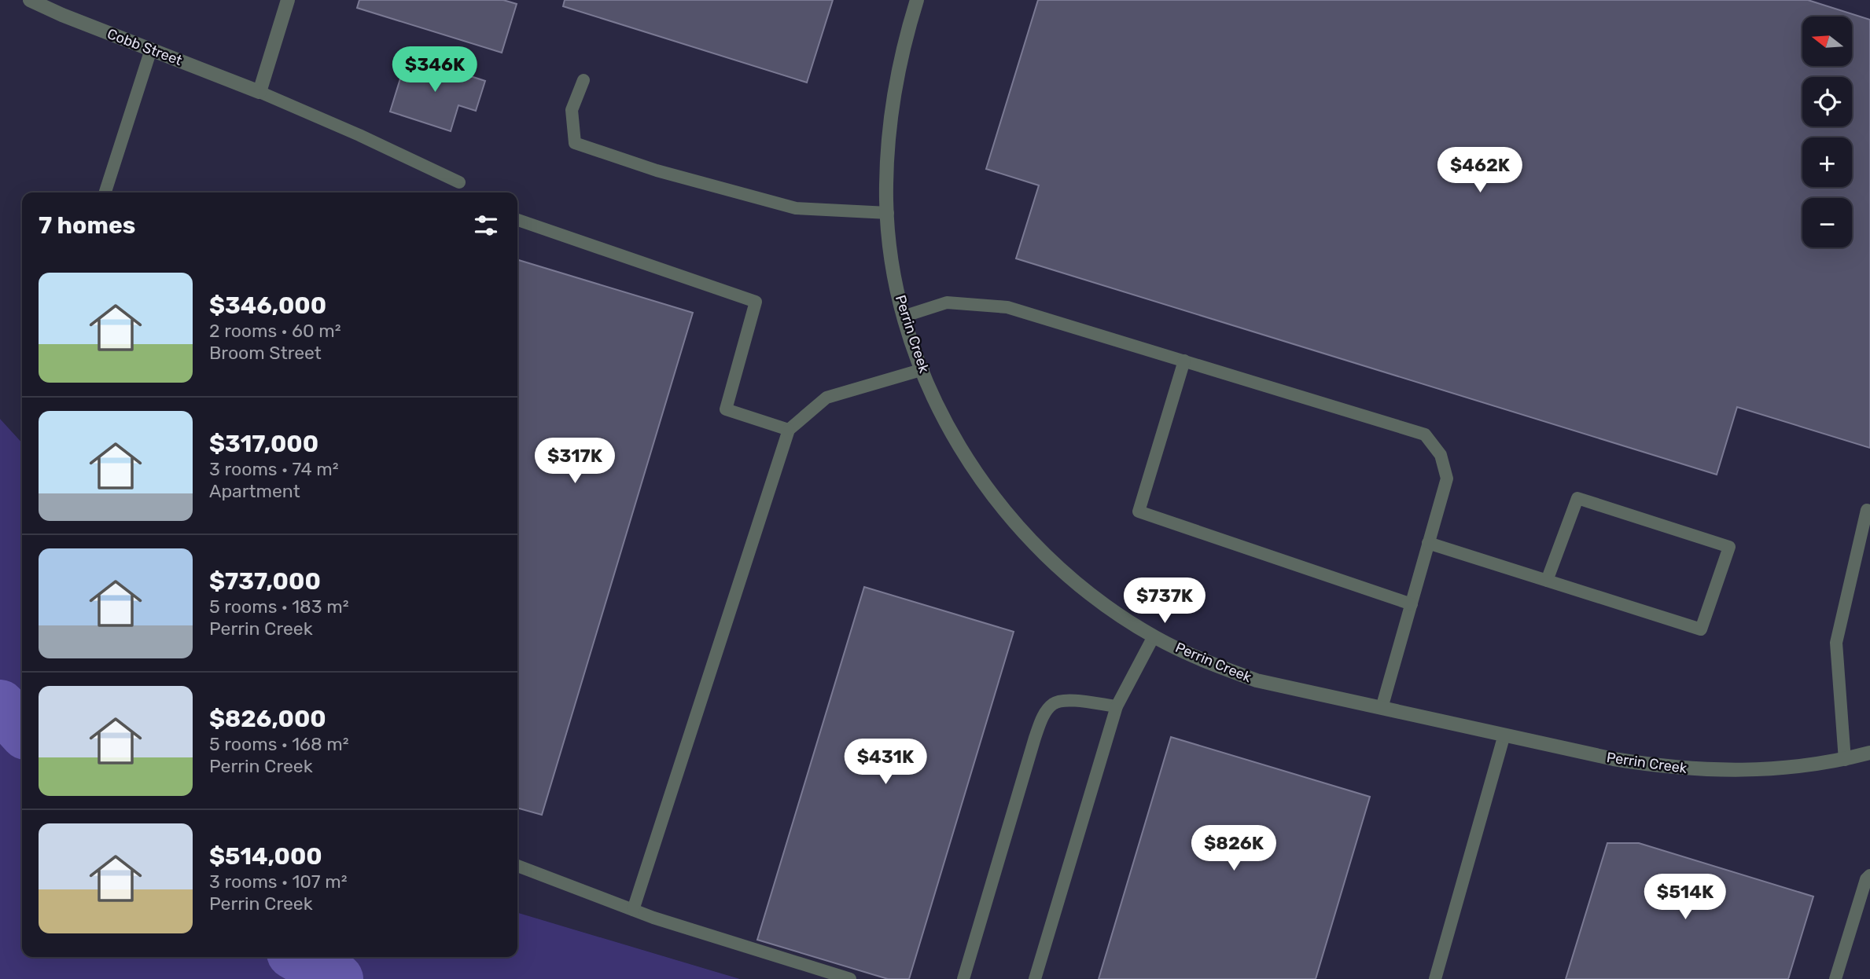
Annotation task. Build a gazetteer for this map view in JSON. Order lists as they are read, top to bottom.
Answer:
{
  "streets": {
    "street": ["Cobb Street", "Perrin Creek"]
  },
  "north": "left",
  "page": {
    "map_buttons": ["+", "−"],
    "price": [
      "$346K",
      "$462K",
      "$317K",
      "$737K",
      "$431K",
      "$826K",
      "$514K"
    ],
    "heading": "7 homes",
    "list": [
      {
        "name": "$346,000",
        "note": "2 rooms · 60 m² · Broom Street"
      },
      {
        "name": "$317,000",
        "note": "3 rooms · 74 m² · Apartment"
      },
      {
        "name": "$737,000",
        "note": "5 rooms · 183 m² · Perrin Creek"
      },
      {
        "name": "$826,000",
        "note": "5 rooms · 168 m² · Perrin Creek"
      },
      {
        "name": "$514,000",
        "note": "3 rooms · 107 m² · Perrin Creek"
      }
    ]
  }
}
